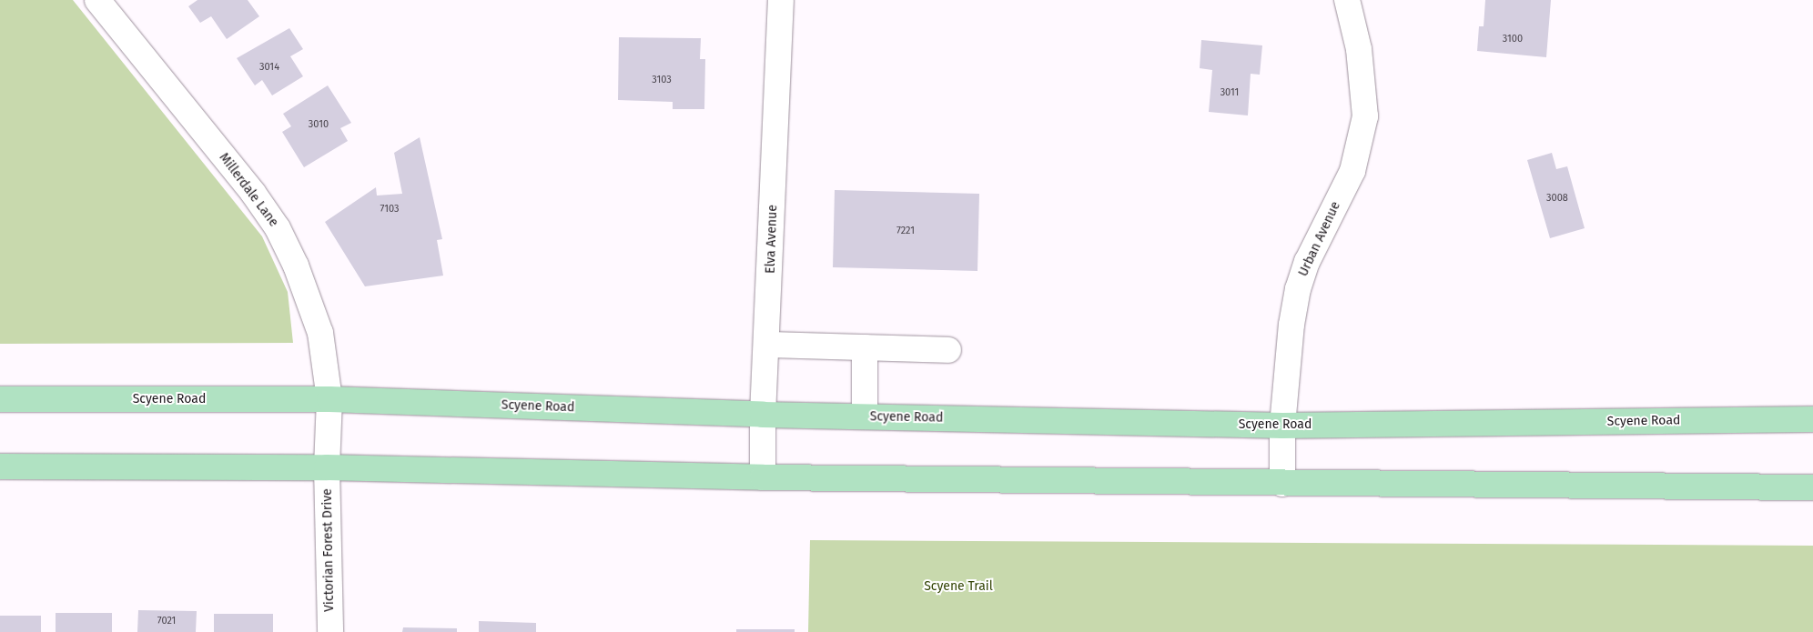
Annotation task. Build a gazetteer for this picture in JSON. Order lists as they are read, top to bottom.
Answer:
{
  "streets": {
    "main road": ["Scyene Road"],
    "street": [
      "Millerdale Lane",
      "Elva Avenue",
      "Urban Avenue",
      "Victorian Forest Drive"
    ]
  },
  "crossings": [
    ["Millerdale Lane", "Scyene Road"],
    ["Millerdale Lane", "Victorian Forest Drive"],
    ["Elva Avenue", "Scyene Road"],
    ["Urban Avenue", "Scyene Road"]
  ],
  "parks": ["Scyene Trail"],
  "house_numbers": [
    "3100",
    "3014",
    "3103",
    "3011",
    "3010",
    "3008",
    "7103",
    "7221",
    "7021"
  ]
}
